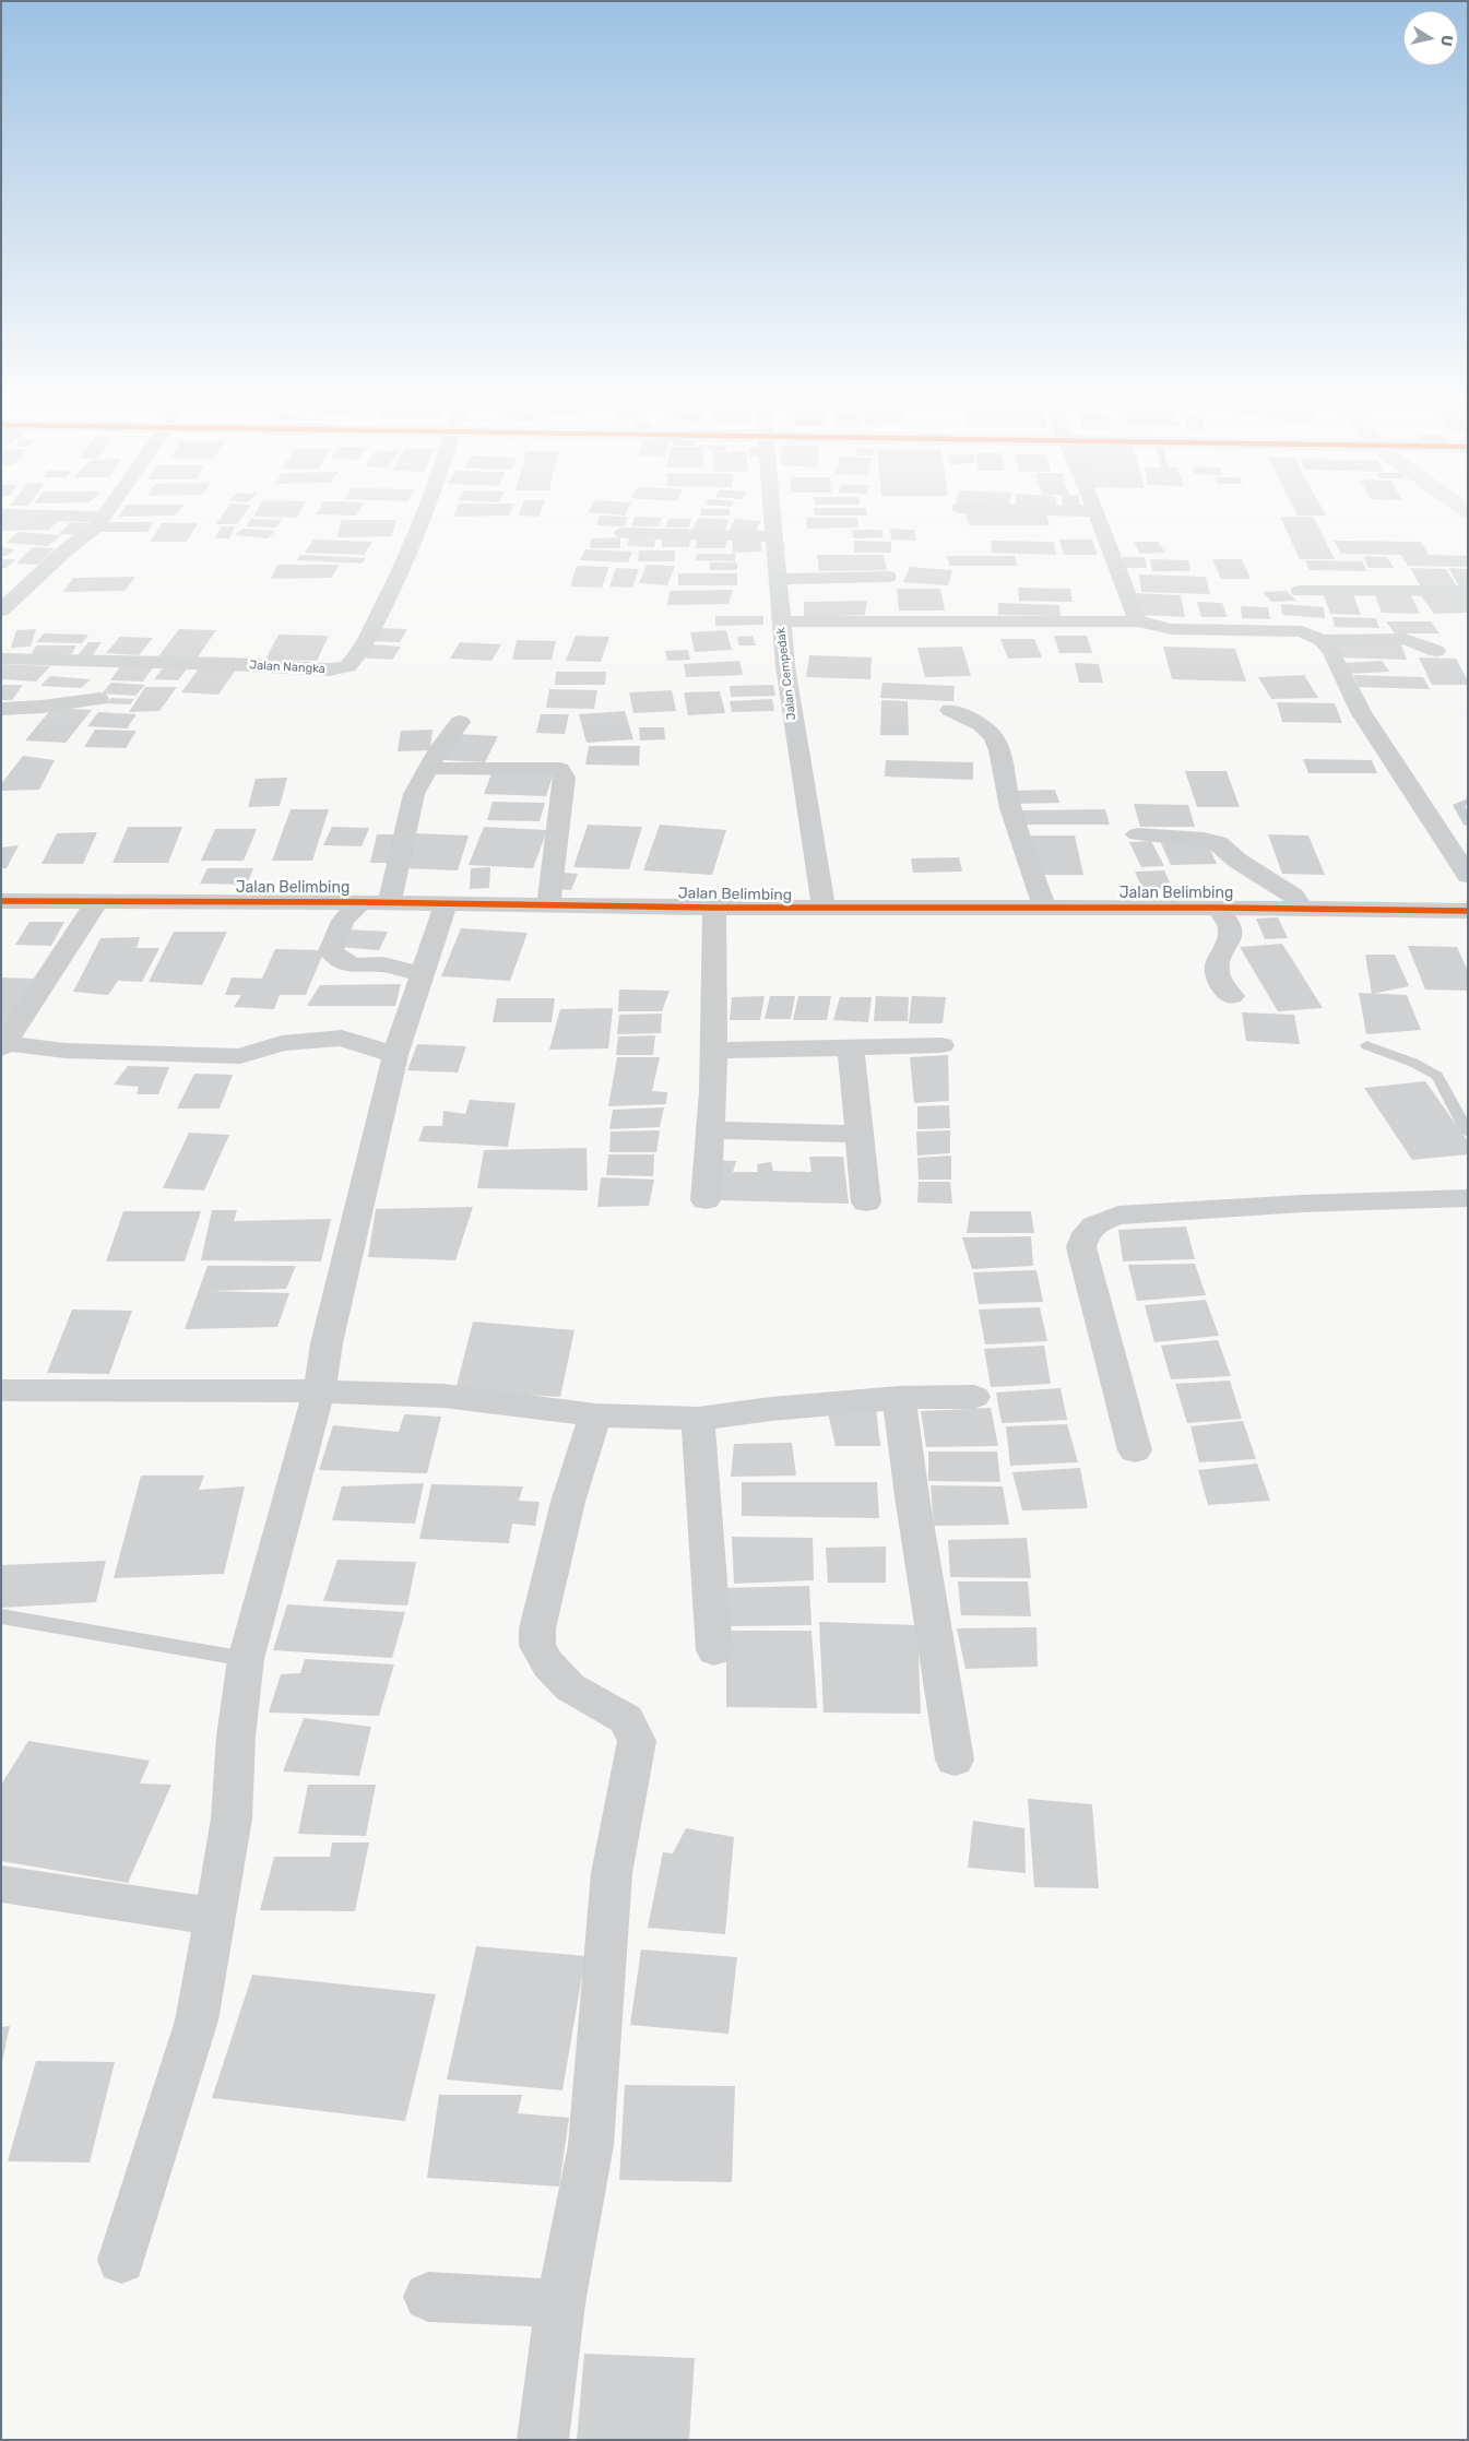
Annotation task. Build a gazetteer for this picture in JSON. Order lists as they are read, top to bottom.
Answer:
{
  "streets": {
    "street": ["Jalan Nangka", "Jalan Cempedak", "Jalan Belimbing"]
  },
  "crossings": [
    ["Jalan Cempedak", "Jalan Belimbing"]
  ],
  "north": "right"
}
